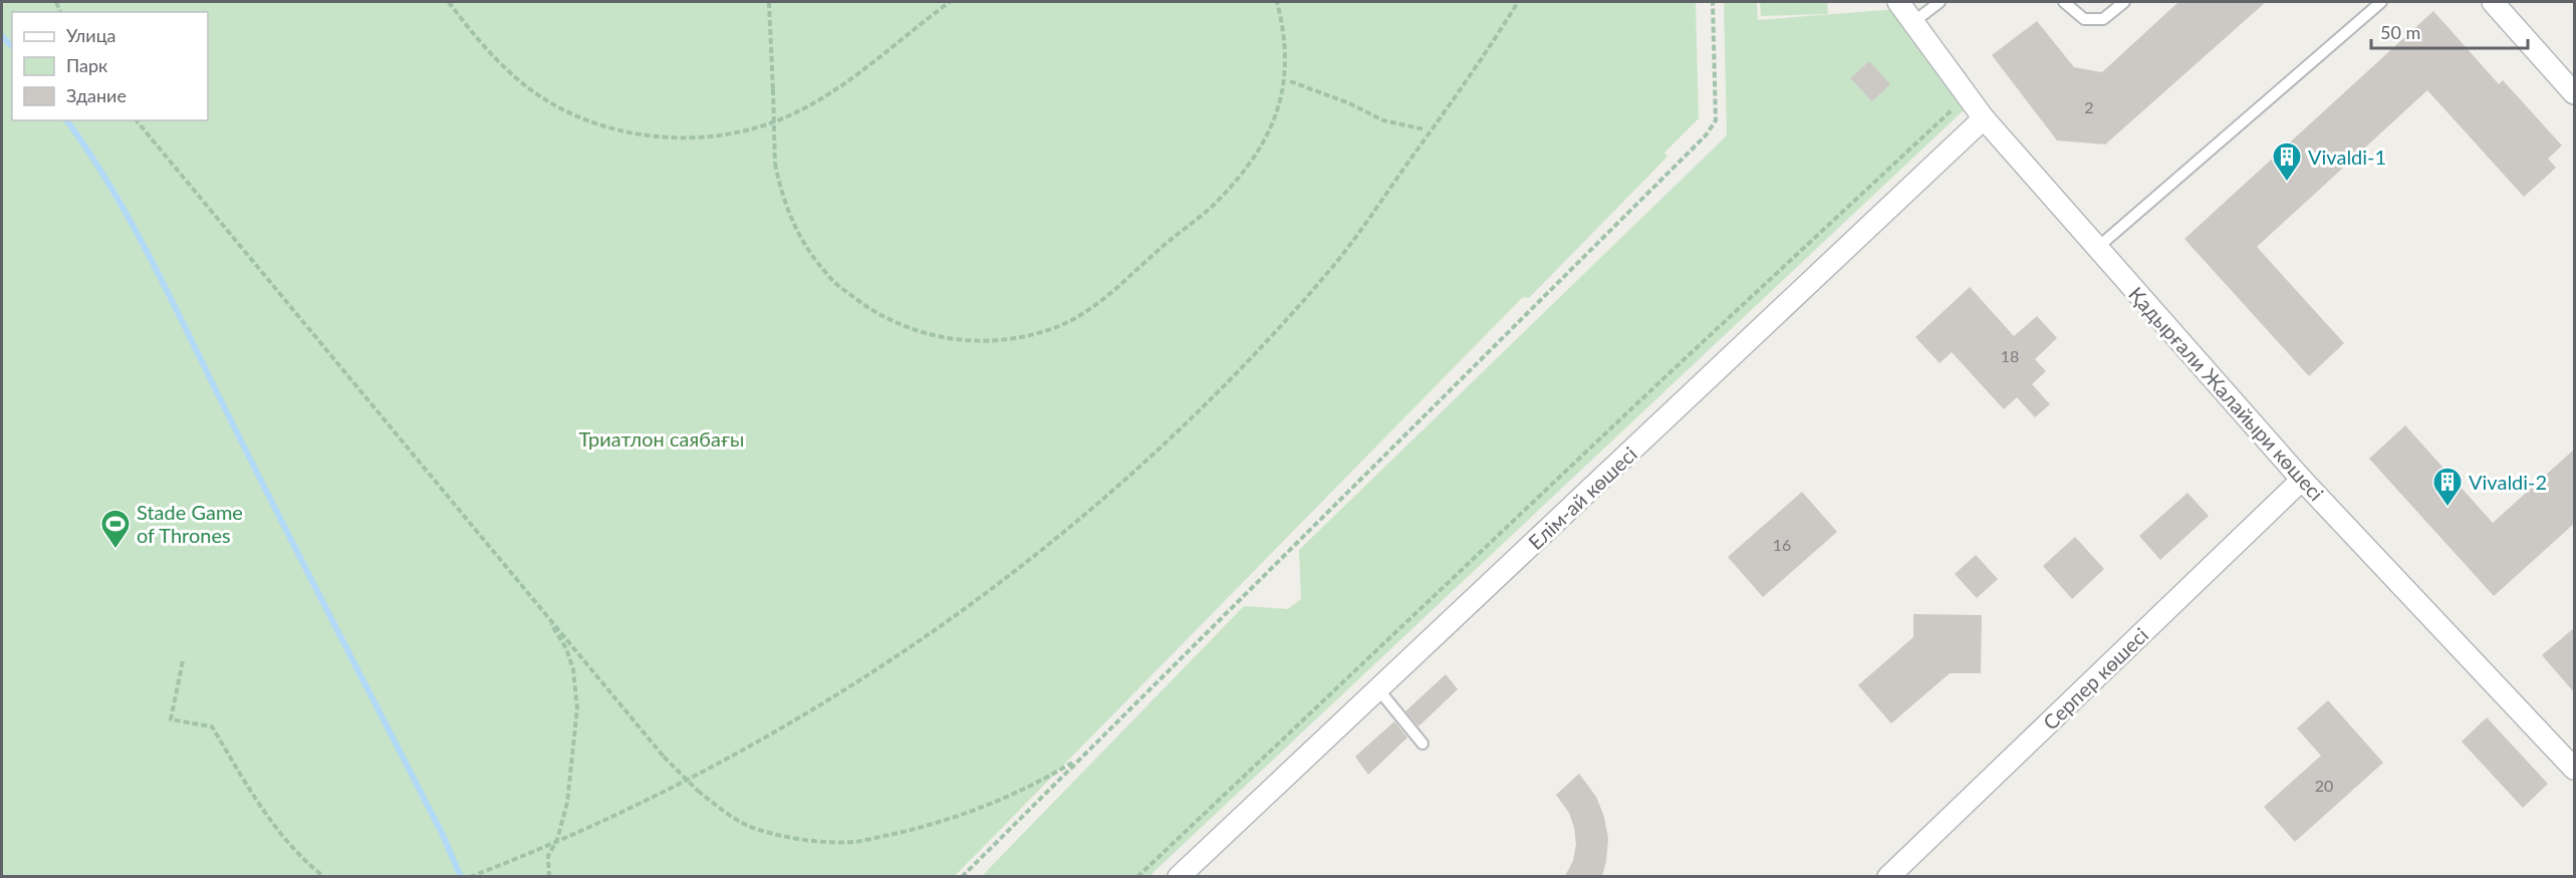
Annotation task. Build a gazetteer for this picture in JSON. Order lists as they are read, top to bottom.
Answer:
{
  "streets": {
    "street": ["Қадырғали Жалайыри көшесі", "Елім-ай көшесі", "Серпер көшесі"]
  },
  "crossings": [
    ["Қадырғали Жалайыри көшесі", "Елім-ай көшесі"],
    ["Қадырғали Жалайыри көшесі", "Серпер көшесі"]
  ],
  "parks": ["Триатлон саябағы"],
  "places": {
    "building": ["Vivaldi-1", "Vivaldi-2"],
    "sports": ["Stade Game of Thrones"]
  },
  "house_numbers": [
    "2",
    "18",
    "16",
    "20"
  ],
  "legend": ["Улица", "Парк", "Здание"],
  "scale_bar": "50 m"
}
